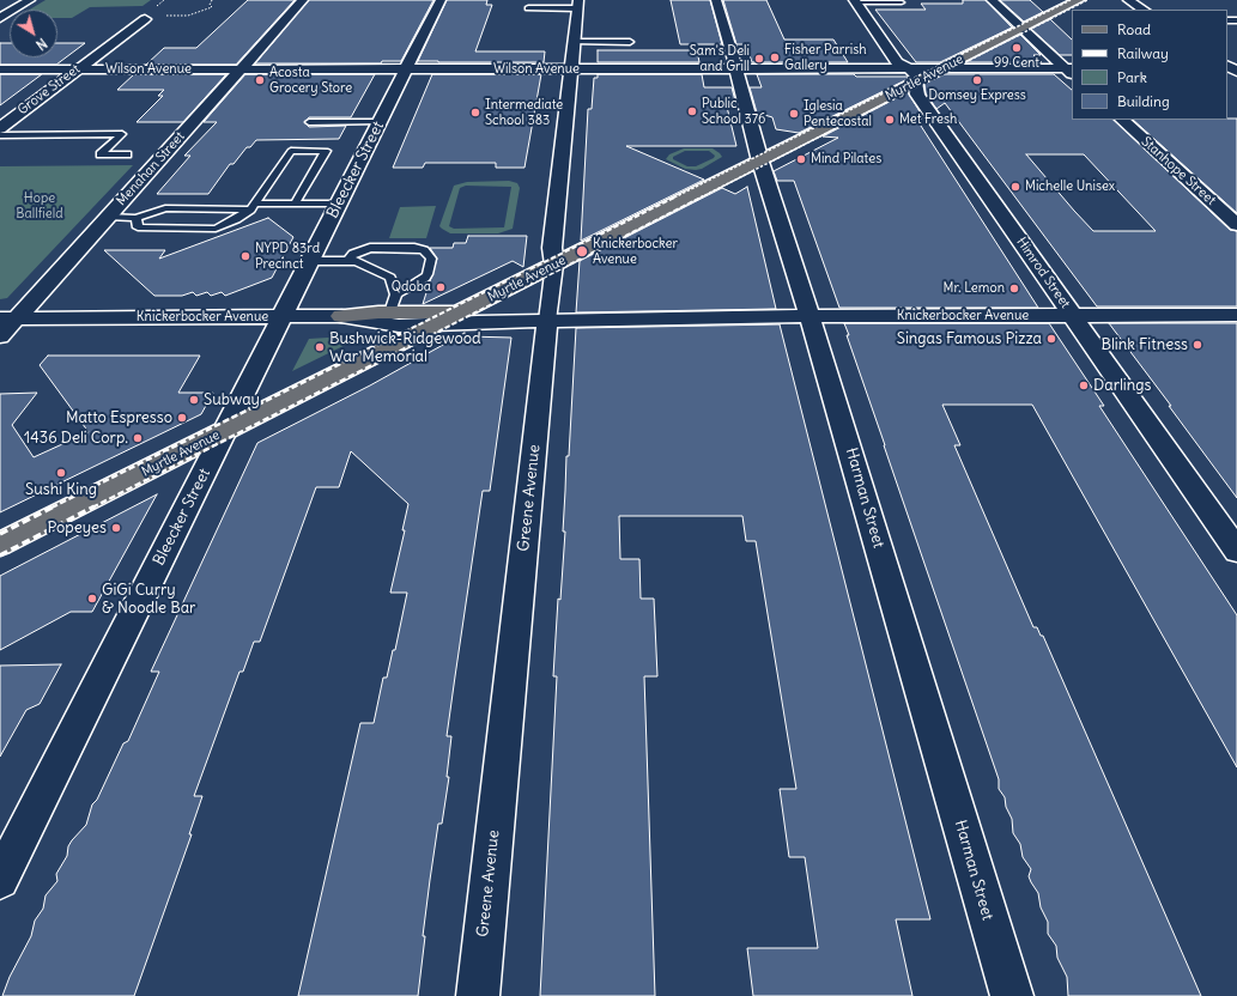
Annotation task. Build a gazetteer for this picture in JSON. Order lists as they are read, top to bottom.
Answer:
{
  "streets": {
    "main road": ["Myrtle Avenue"],
    "street": [
      "Wilson Avenue",
      "Grove Street",
      "Menahan Street",
      "Bleecker Street",
      "Stanhope Street",
      "Himrod Street",
      "Knickerbocker Avenue",
      "Greene Avenue",
      "Harman Street"
    ]
  },
  "crossings": [
    ["Wilson Avenue", "Myrtle Avenue"],
    ["Wilson Avenue", "Grove Street"],
    ["Wilson Avenue", "Menahan Street"],
    ["Wilson Avenue", "Bleecker Street"],
    ["Wilson Avenue", "Himrod Street"],
    ["Wilson Avenue", "Greene Avenue"],
    ["Wilson Avenue", "Harman Street"],
    ["Myrtle Avenue", "Bleecker Street"],
    ["Myrtle Avenue", "Himrod Street"],
    ["Myrtle Avenue", "Knickerbocker Avenue"],
    ["Myrtle Avenue", "Greene Avenue"],
    ["Myrtle Avenue", "Harman Street"],
    ["Menahan Street", "Knickerbocker Avenue"],
    ["Bleecker Street", "Knickerbocker Avenue"],
    ["Himrod Street", "Knickerbocker Avenue"],
    ["Knickerbocker Avenue", "Greene Avenue"],
    ["Knickerbocker Avenue", "Harman Street"]
  ],
  "parks": ["Hope Ballfield"],
  "places": [
    "99 Cent",
    "Fisher Parrish Gallery",
    "Sam's Deli and Grill",
    "Acosta Grocery Store",
    "Domsey Express",
    "Public School 376",
    "Intermediate School 383",
    "Iglesia Pentecostal",
    "Met Fresh",
    "Mind Pilates",
    "Michelle Unisex",
    "Knickerbocker Avenue",
    "NYPD 83rd Precinct",
    "Qdoba",
    "Mr. Lemon",
    "Singas Famous Pizza",
    "Blink Fitness",
    "Bushwick-Ridgewood War Memorial",
    "Darlings",
    "Subway",
    "Matto Espresso",
    "1436 Deli Corp.",
    "Sushi King",
    "Popeyes",
    "GiGi Curry & Noodle Bar"
  ],
  "legend": [
    "Road",
    "Railway",
    "Park",
    "Building"
  ],
  "north": "bottom right"
}
